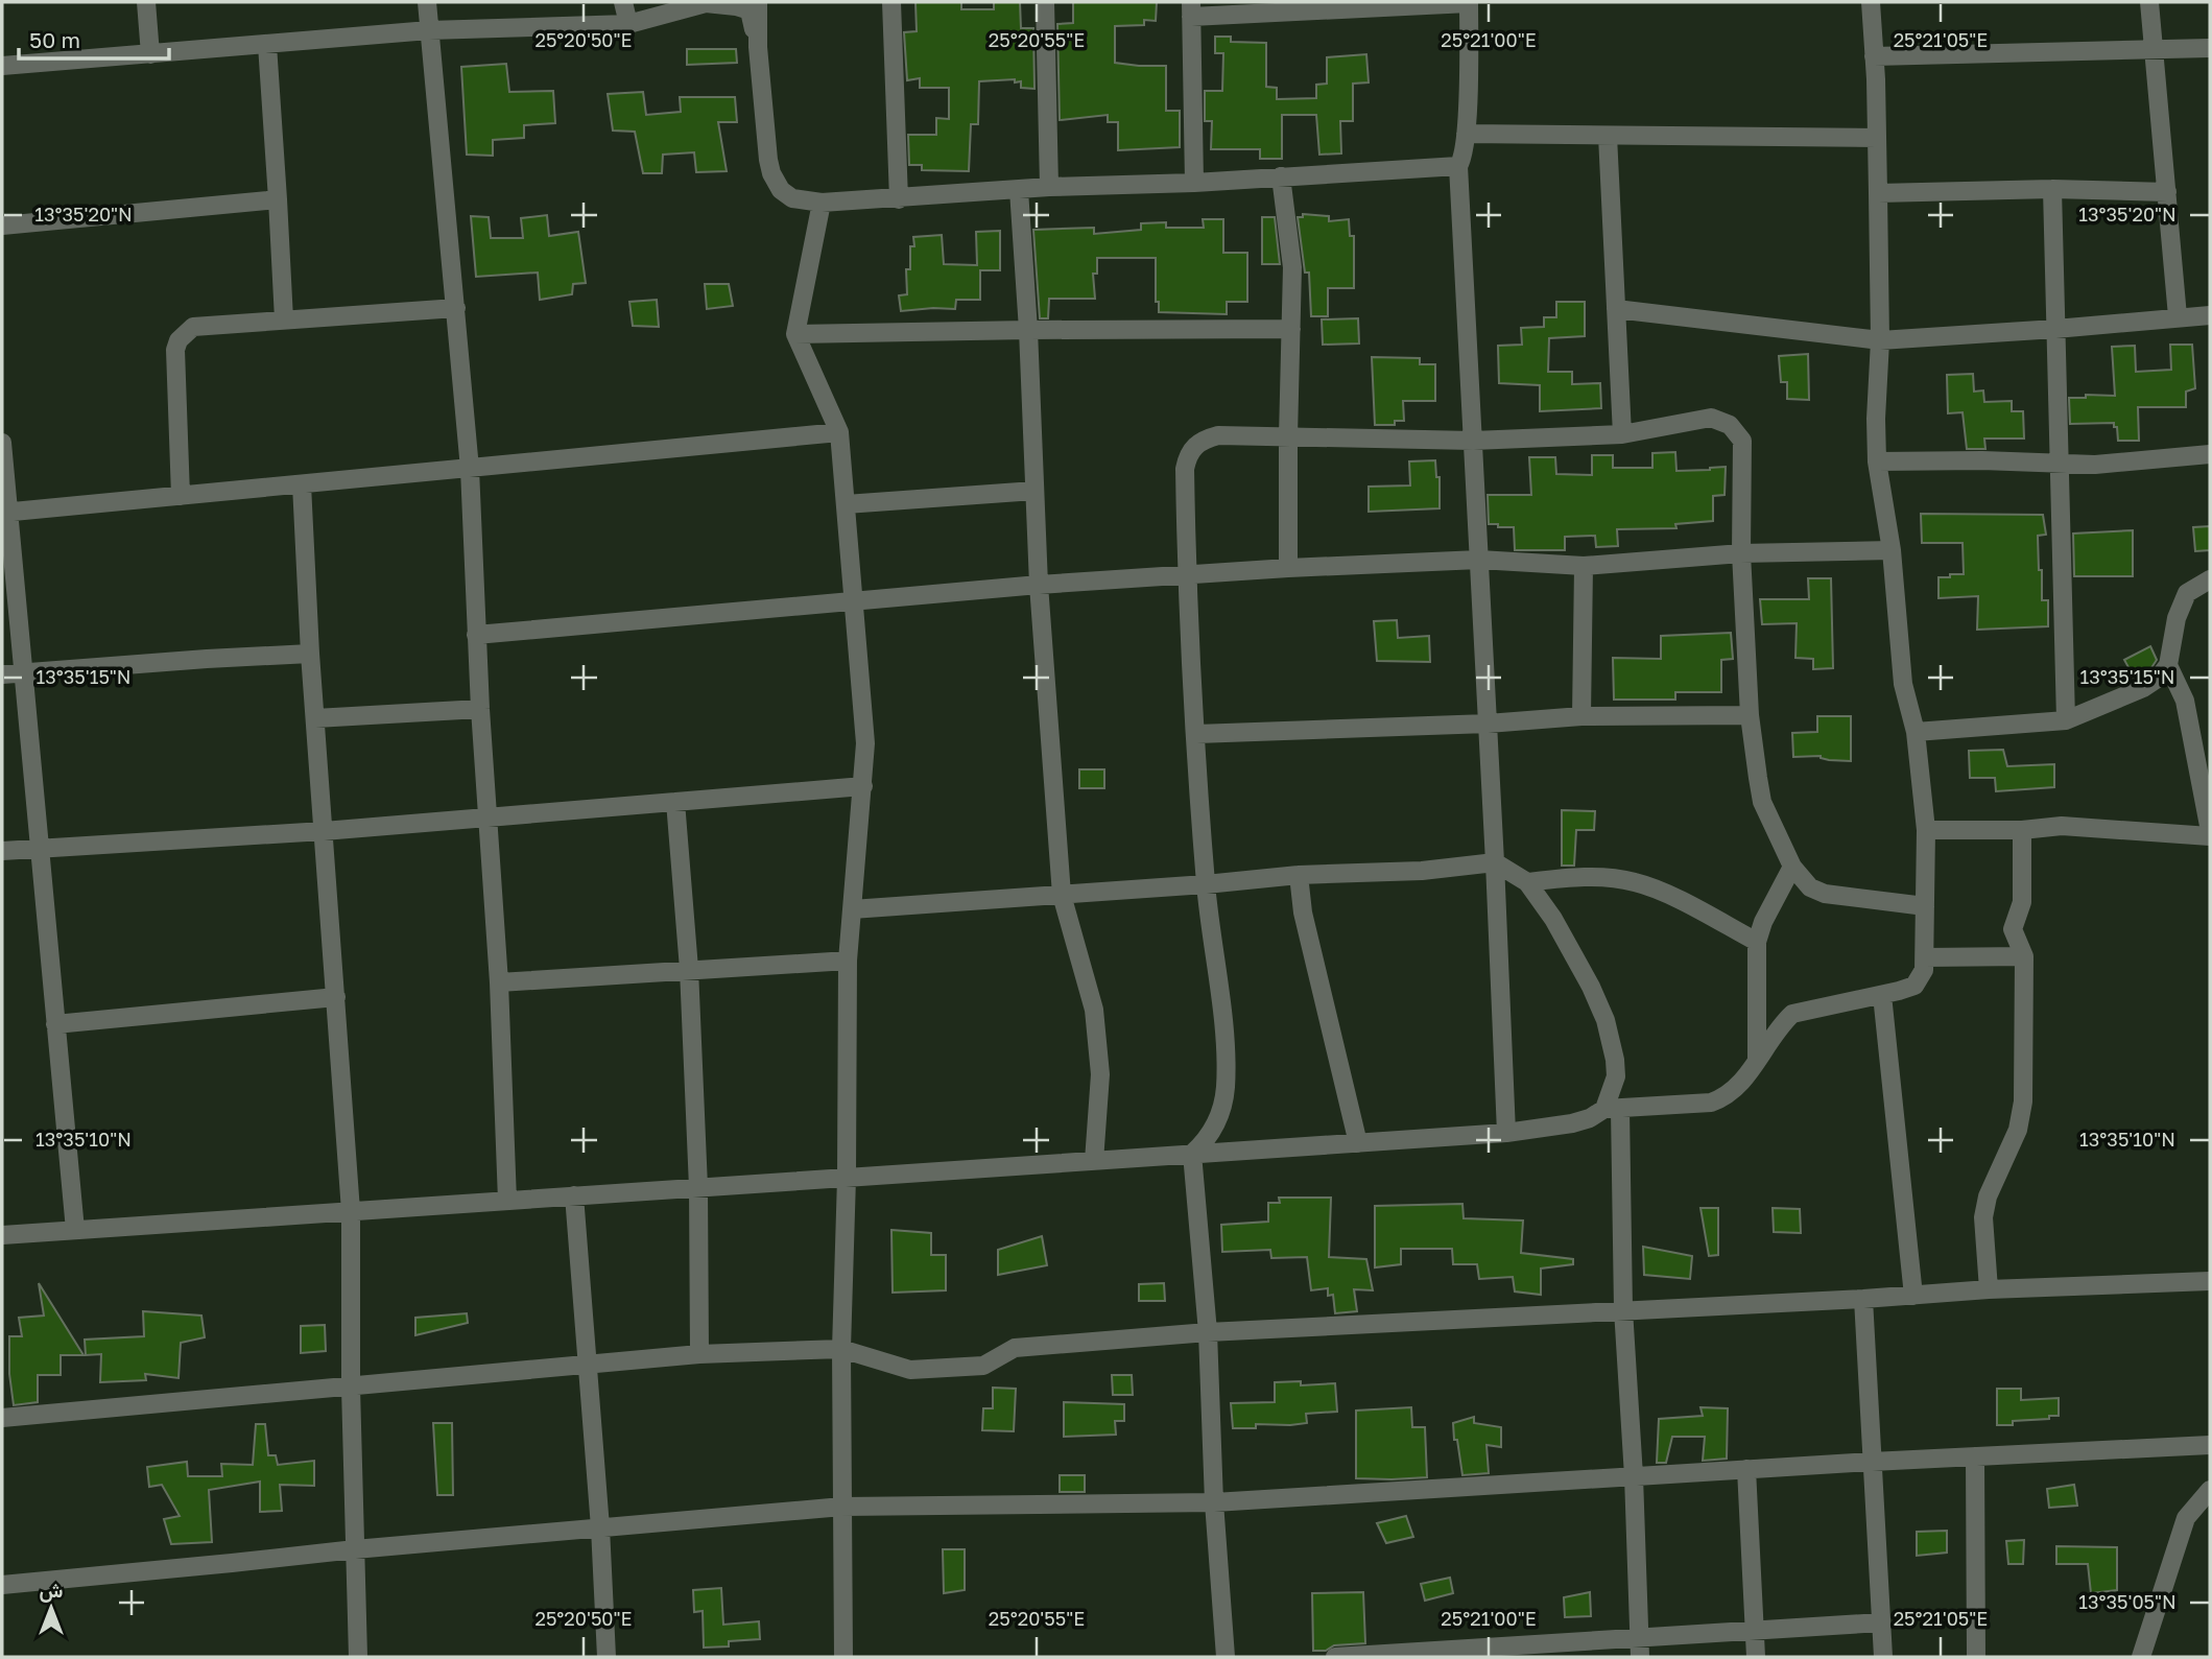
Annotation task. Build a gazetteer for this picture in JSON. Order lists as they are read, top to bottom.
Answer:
{
  "scale_bar": "50 m",
  "north": "top",
  "coordinates": [
    "25°20'50\"E",
    "25°20'55\"E",
    "25°21'00\"E",
    "25°21'05\"E",
    "13°35'20\"N",
    "13°35'15\"N",
    "13°35'10\"N",
    "13°35'05\"N"
  ]
}
